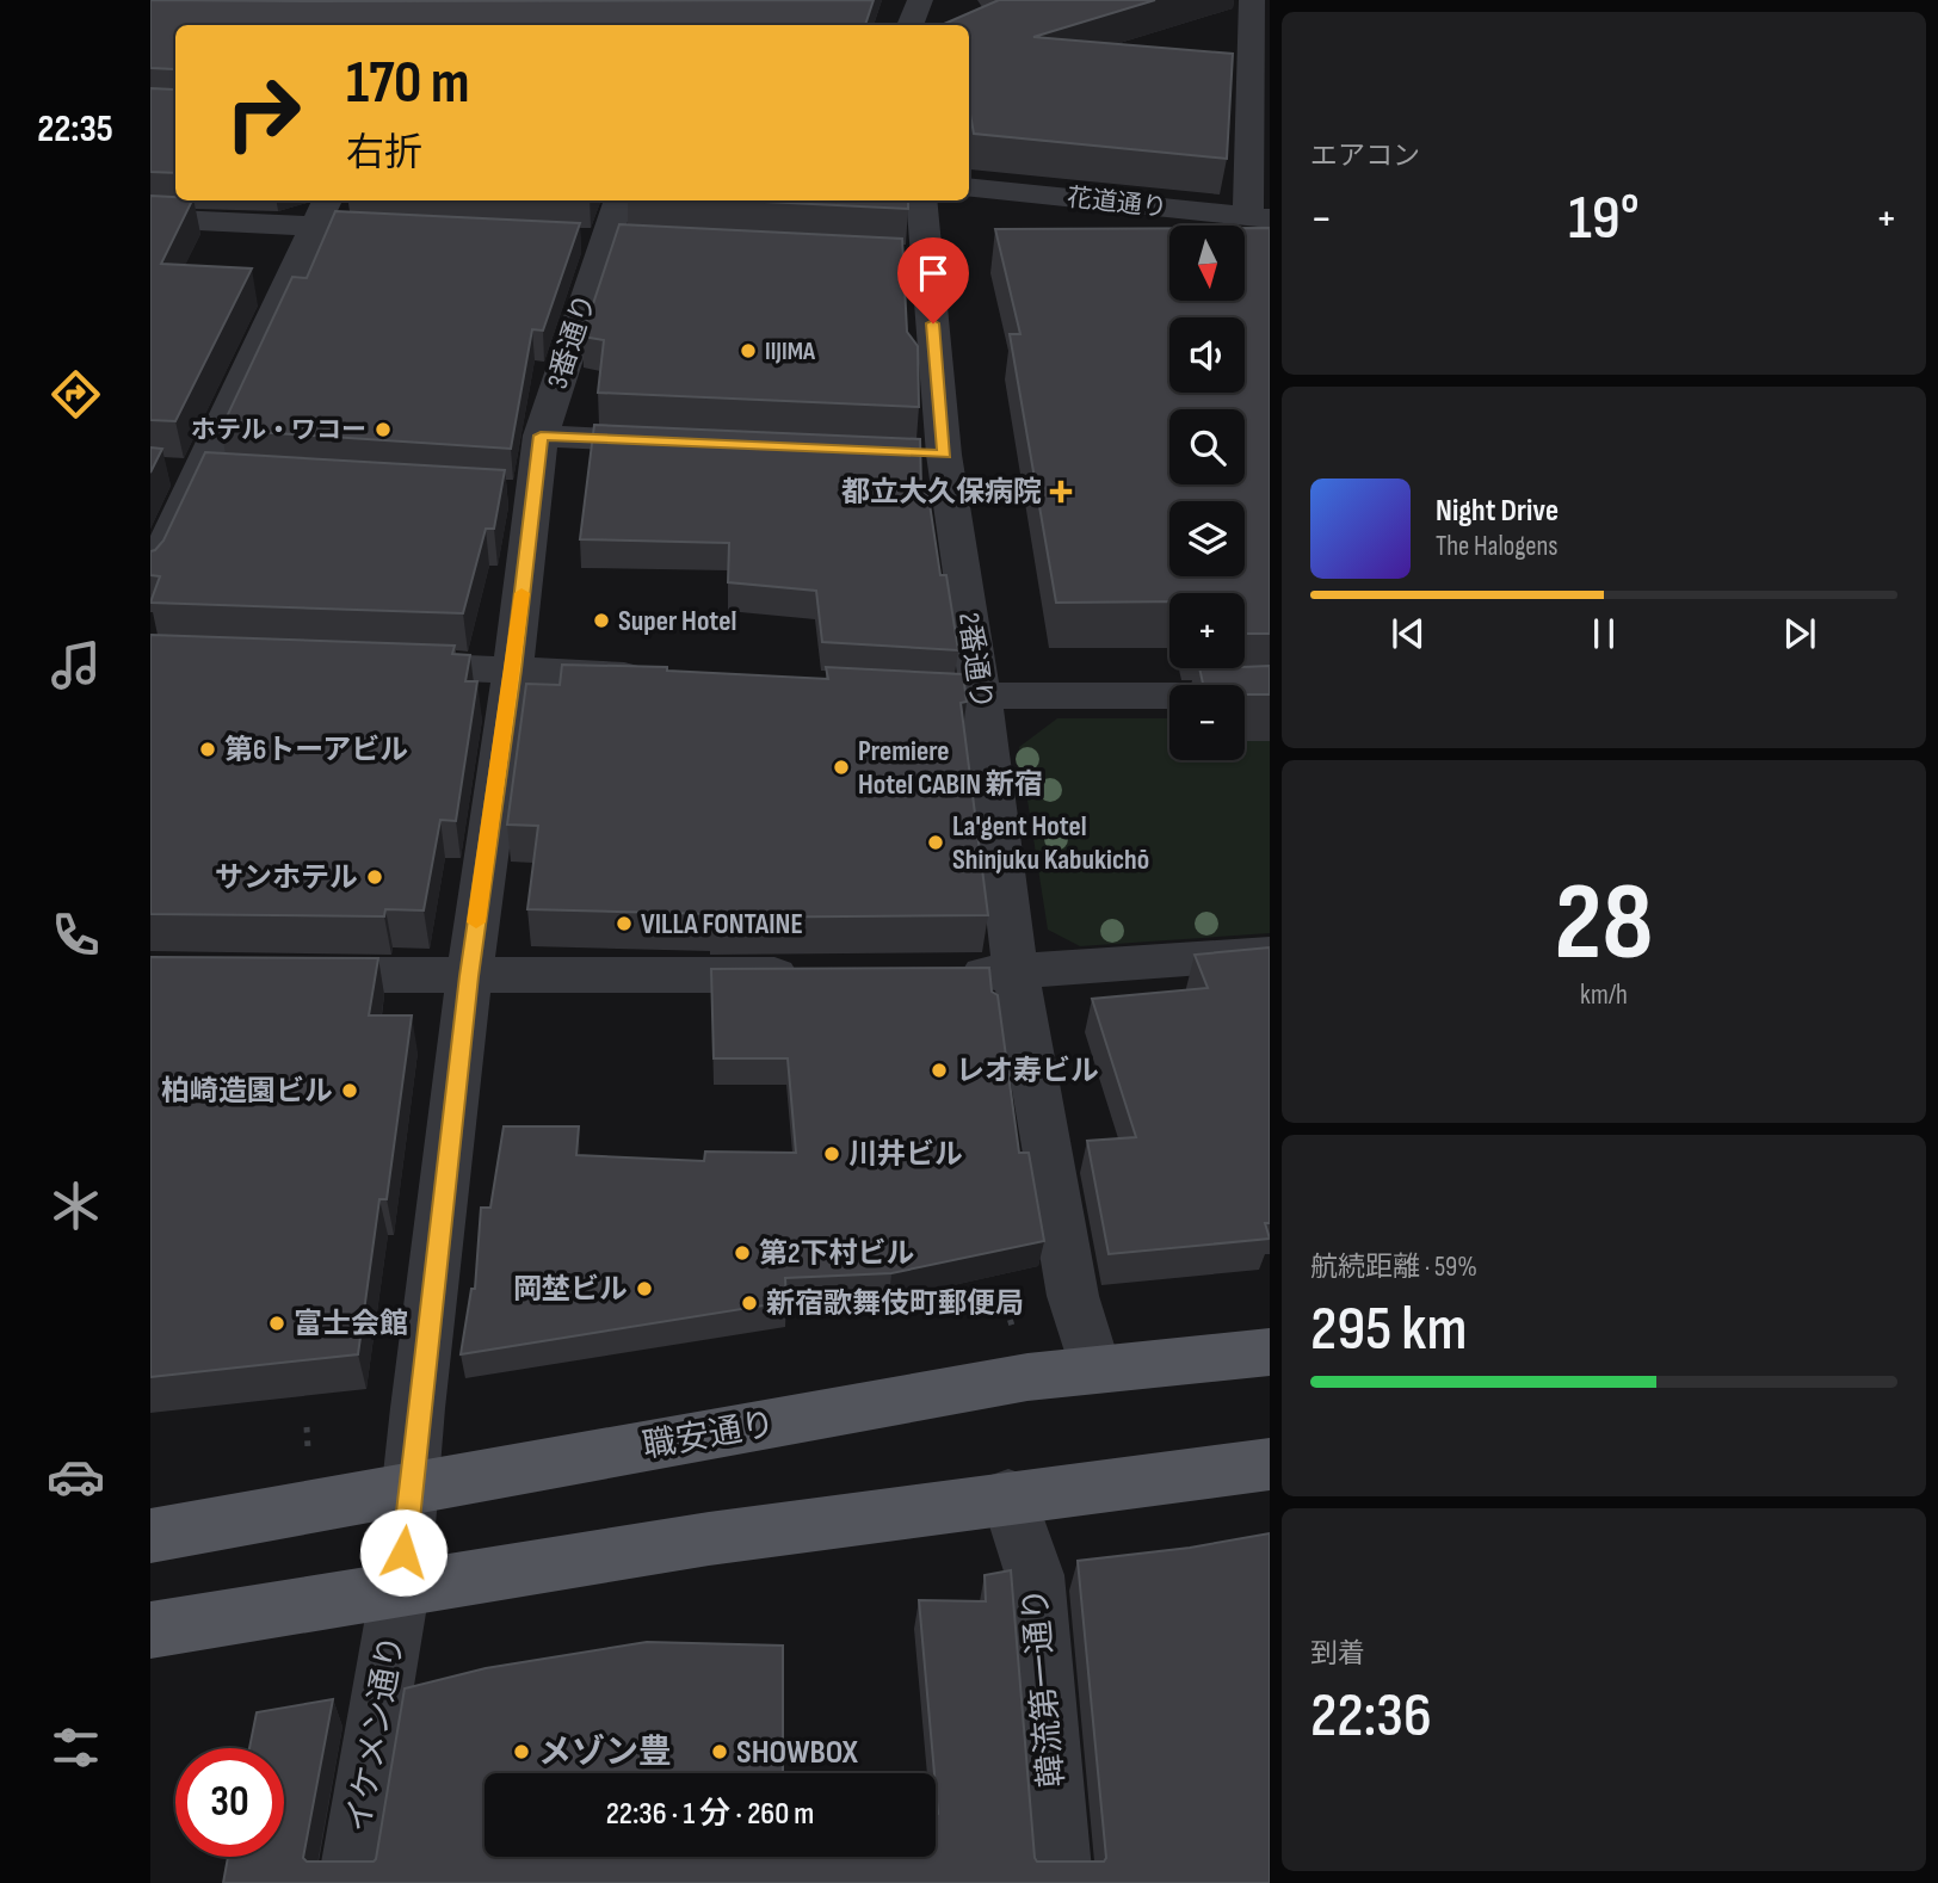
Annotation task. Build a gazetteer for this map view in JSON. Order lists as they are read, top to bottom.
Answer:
{
  "streets": {
    "main road": ["職安通り"],
    "street": [
      "花道通り",
      "3番通り",
      "2番通り",
      "韓流第一通り",
      "イケメン通り"
    ]
  },
  "crossings": [
    ["3番通り", "職安通り"],
    ["3番通り", "イケメン通り"],
    ["2番通り", "職安通り"]
  ],
  "places": {
    "other": [
      "IIJIMA",
      "ホテル・ワコー",
      "Super Hotel",
      "第6トーアビル",
      "Premiere Hotel CABIN 新宿",
      "La'gent Hotel Shinjuku Kabukichō",
      "サンホテル",
      "VILLA FONTAINE",
      "レオ寿ビル",
      "柏崎造園ビル",
      "川井ビル",
      "第2下村ビル",
      "岡埜ビル",
      "新宿歌舞伎町郵便局",
      "富士会館",
      "メゾン豊",
      "SHOWBOX"
    ],
    "health": ["都立大久保病院"]
  },
  "north": "bottom",
  "page": {
    "tabs": "22:35",
    "tile": [
      "エアコン",
      ["28", "km/h"],
      ["航続距離 · 59%", "295 km"],
      ["到着", "22:36"]
    ],
    "turn": ["170 m", "右折"],
    "heat": ["−", "19°", "+"],
    "map_buttons": ["+", "−"],
    "song": ["Night Drive", "The Halogens"],
    "limit": "30",
    "trip": "22:36 · 1 分 · 260 m"
  }
}
